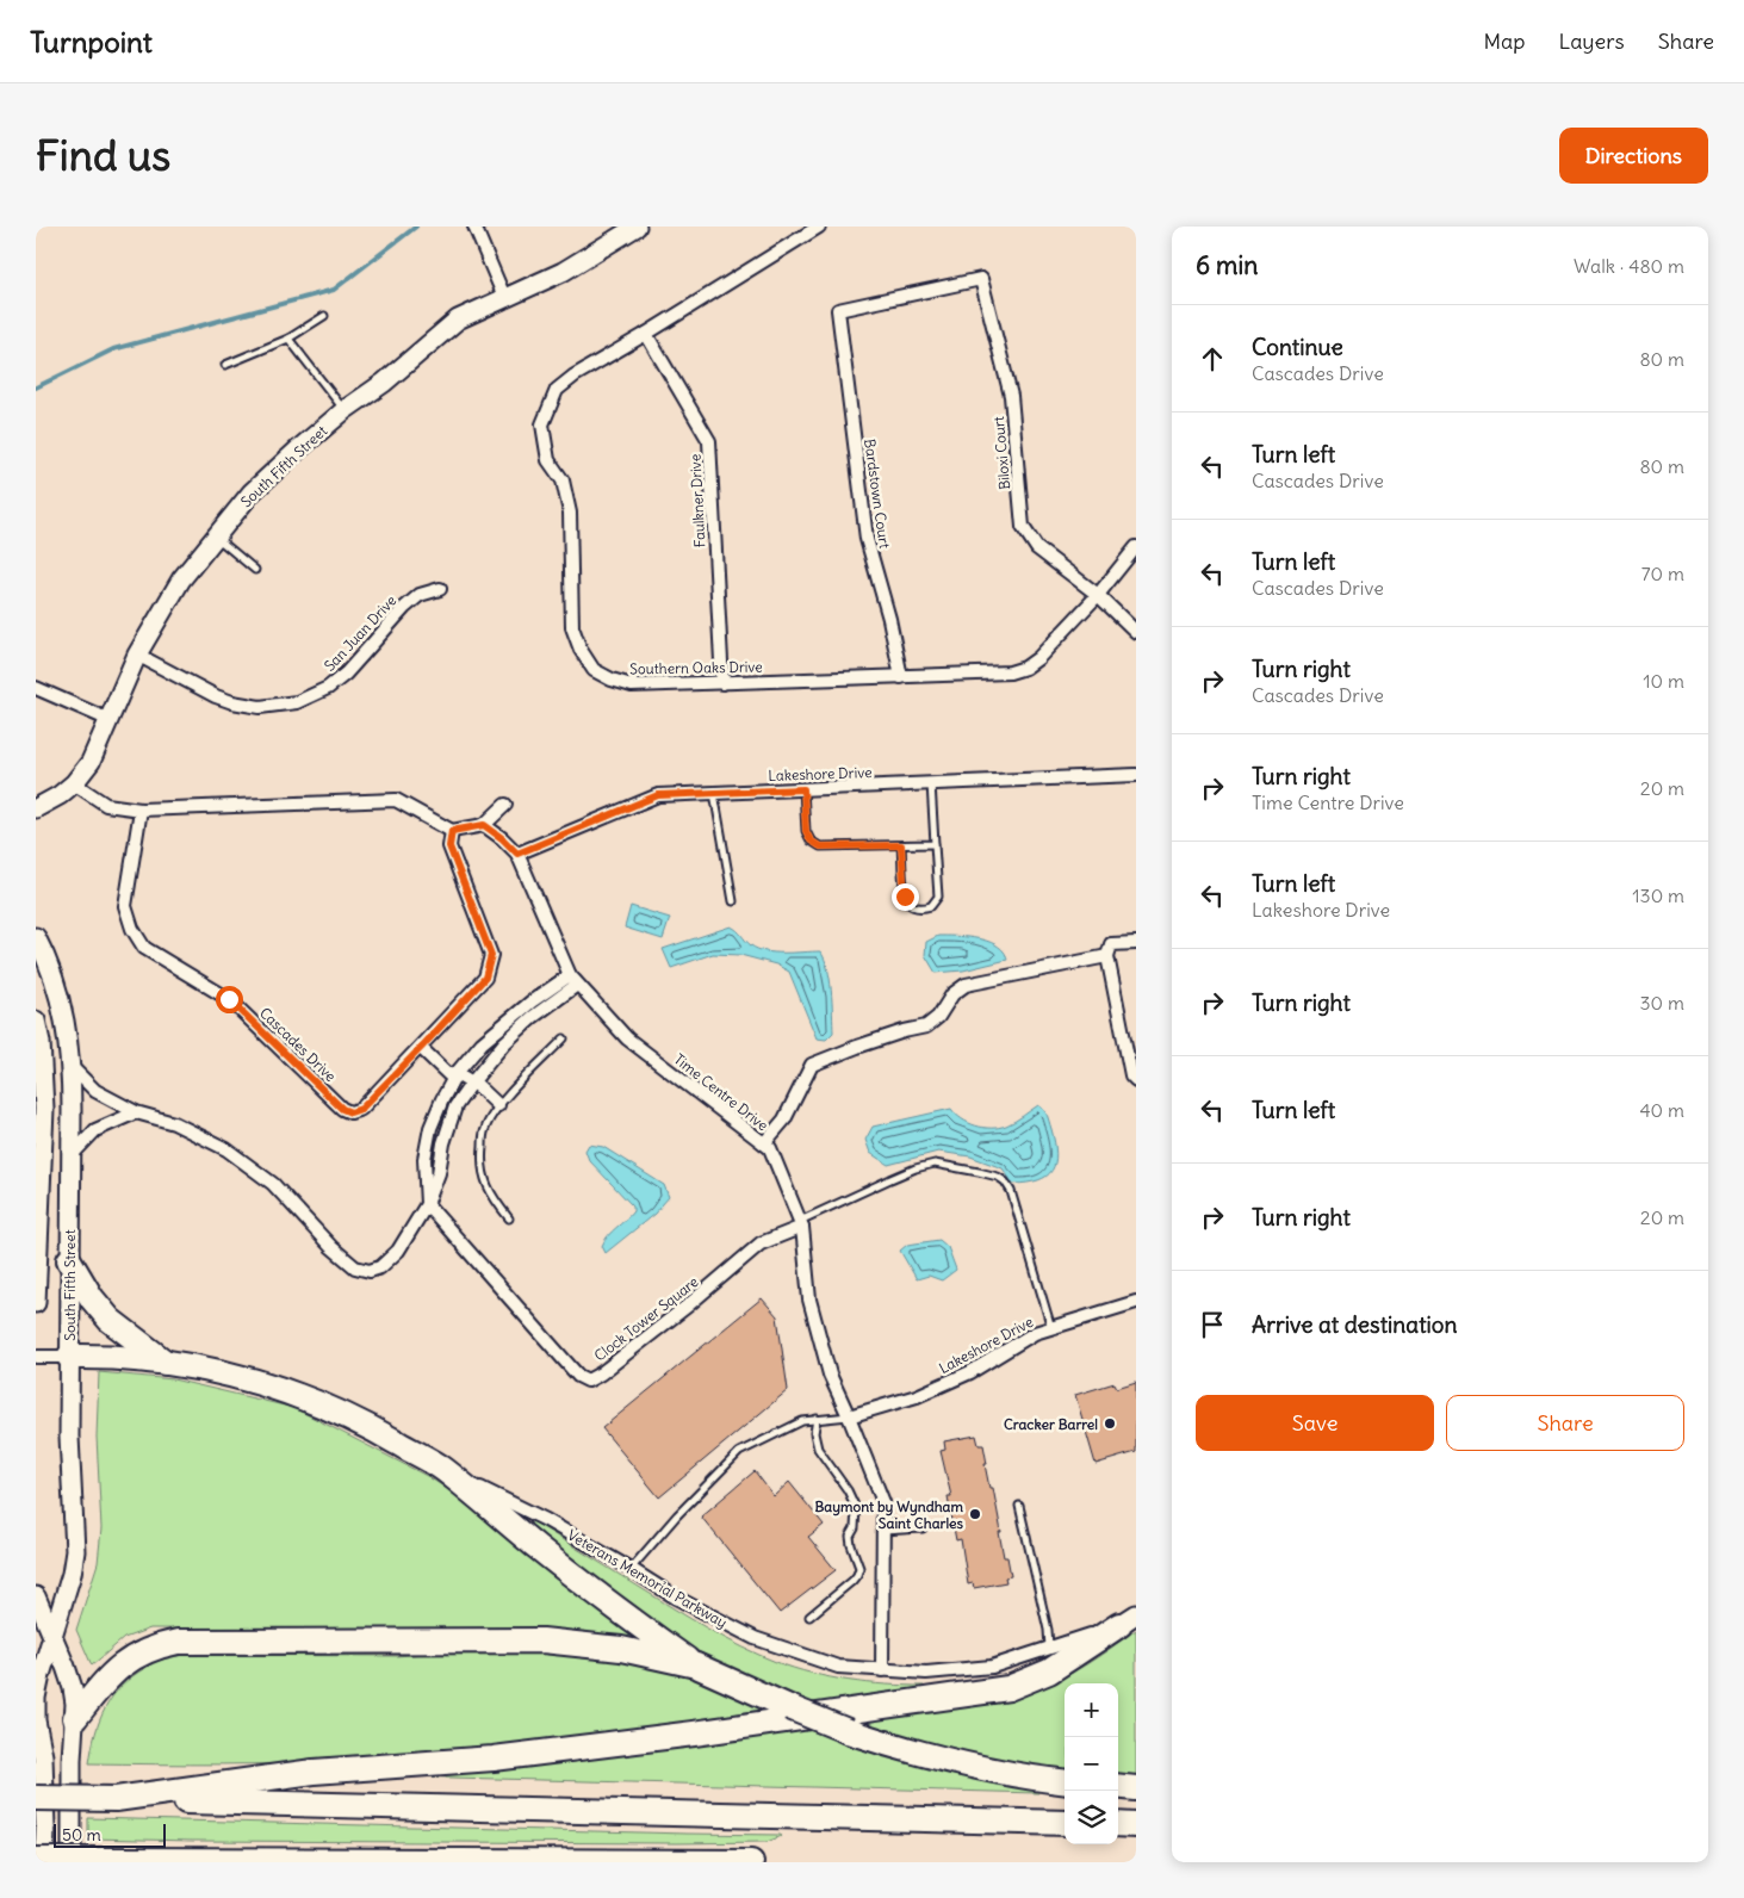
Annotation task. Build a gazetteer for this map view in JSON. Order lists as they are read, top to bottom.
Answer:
{
  "streets": {
    "main road": ["South Fifth Street"],
    "street": [
      "Biloxi Court",
      "Bardstown Court",
      "Faulkner Drive",
      "San Juan Drive",
      "Southern Oaks Drive",
      "Lakeshore Drive",
      "Cascades Drive",
      "Time Centre Drive",
      "Clock Tower Square",
      "Veterans Memorial Parkway"
    ]
  },
  "crossings": [
    ["Biloxi Court", "Bardstown Court"],
    ["Biloxi Court", "Southern Oaks Drive"],
    ["South Fifth Street", "San Juan Drive"],
    ["Bardstown Court", "Southern Oaks Drive"],
    ["Faulkner Drive", "Southern Oaks Drive"],
    ["Lakeshore Drive", "Time Centre Drive"],
    ["Time Centre Drive", "Clock Tower Square"],
    ["Time Centre Drive", "Veterans Memorial Parkway"]
  ],
  "places": ["Cracker Barrel", "Baymont by Wyndham Saint Charles"],
  "scale_bar": "50 m",
  "page": {
    "header": "Turnpoint",
    "nav": ["Map", "Layers", "Share"],
    "buttons": [
      "Directions",
      ["Save", "Share"]
    ],
    "title": "Find us",
    "heading": ["6 min", "Walk · 480 m"],
    "list": [
      ["Continue", "Cascades Drive", "80 m"],
      ["Turn left", "Cascades Drive", "80 m"],
      ["Turn left", "Cascades Drive", "70 m"],
      ["Turn right", "Cascades Drive", "10 m"],
      ["Turn right", "Time Centre Drive", "20 m"],
      ["Turn left", "Lakeshore Drive", "130 m"],
      ["Turn right", "30 m"],
      ["Turn left", "40 m"],
      ["Turn right", "20 m"],
      "Arrive at destination"
    ],
    "map_buttons": ["+", "−"],
    "scale": "50 m"
  }
}
